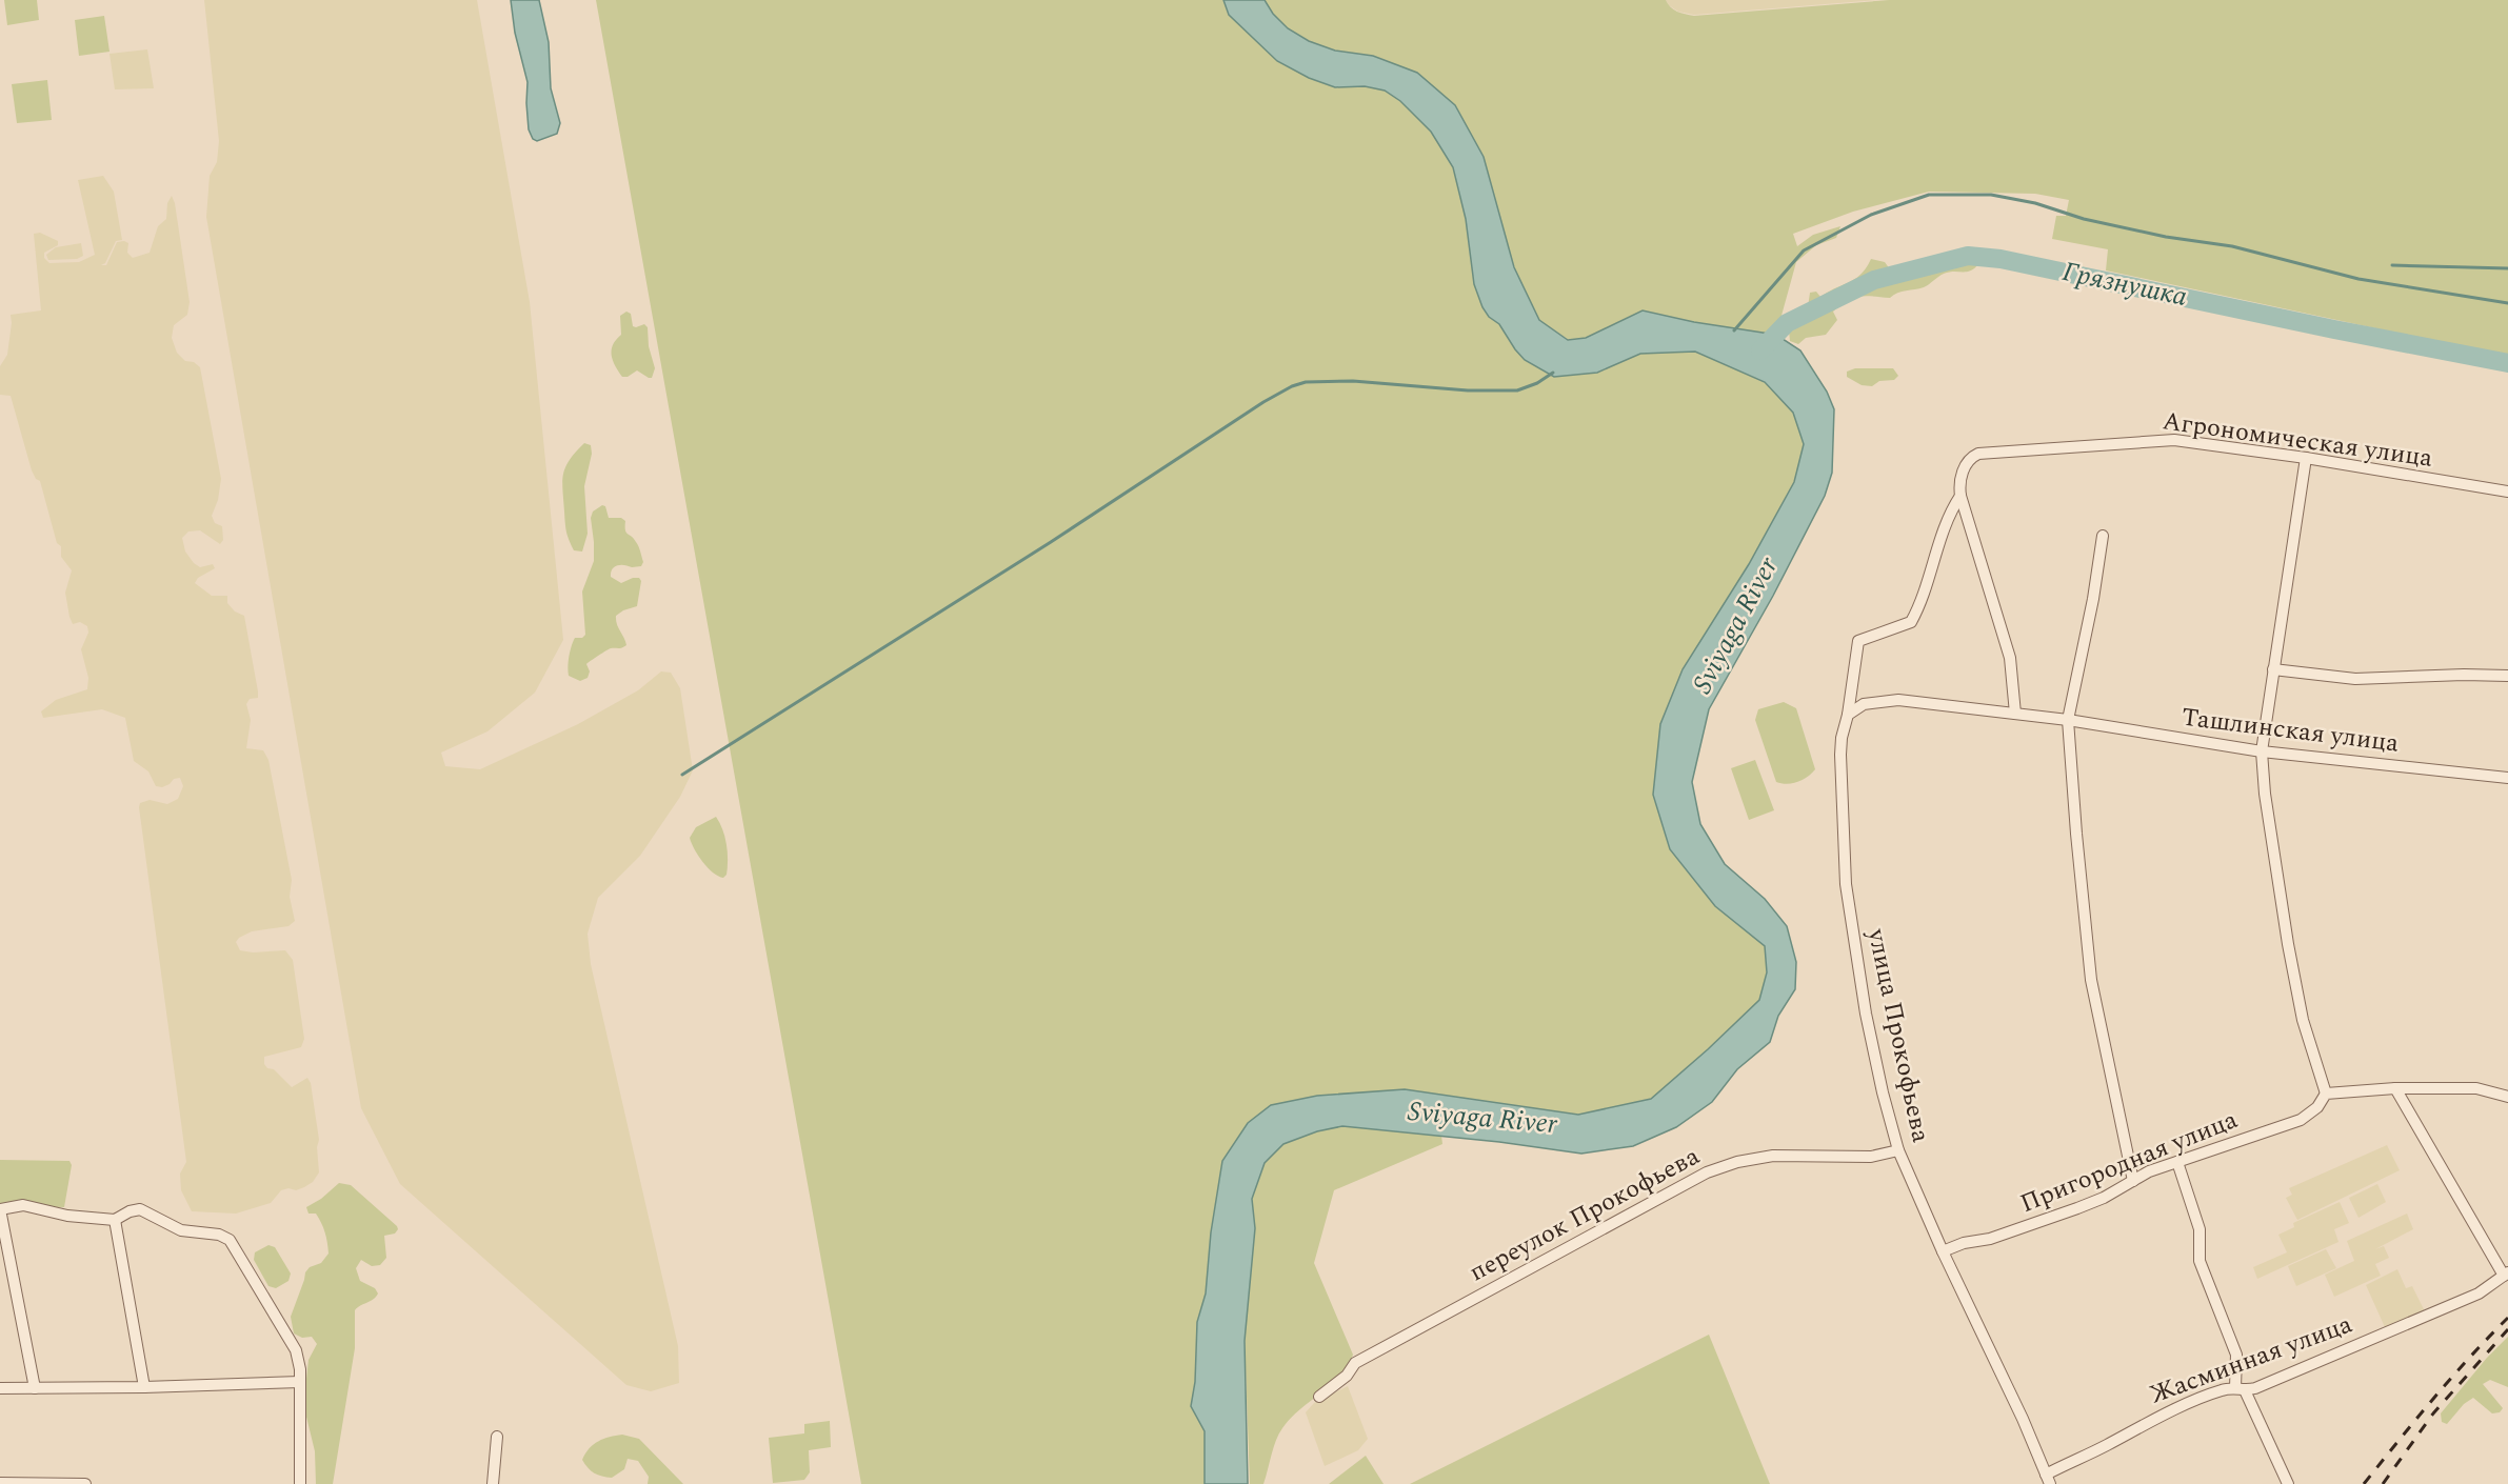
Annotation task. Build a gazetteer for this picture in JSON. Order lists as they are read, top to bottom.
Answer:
{
  "streets": {
    "street": [
      "Агрономическая улица",
      "Ташлинская улица",
      "улица Прокофьева",
      "Пригородная улица",
      "переулок Прокофьева",
      "Жасминная улица"
    ]
  },
  "crossings": [
    ["Агрономическая улица", "Ташлинская улица"],
    ["Ташлинская улица", "улица Прокофьева"],
    ["улица Прокофьева", "Пригородная улица"],
    ["улица Прокофьева", "переулок Прокофьева"],
    ["улица Прокофьева", "Жасминная улица"]
  ],
  "water": ["Грязнушка", "Sviyaga River"]
}
